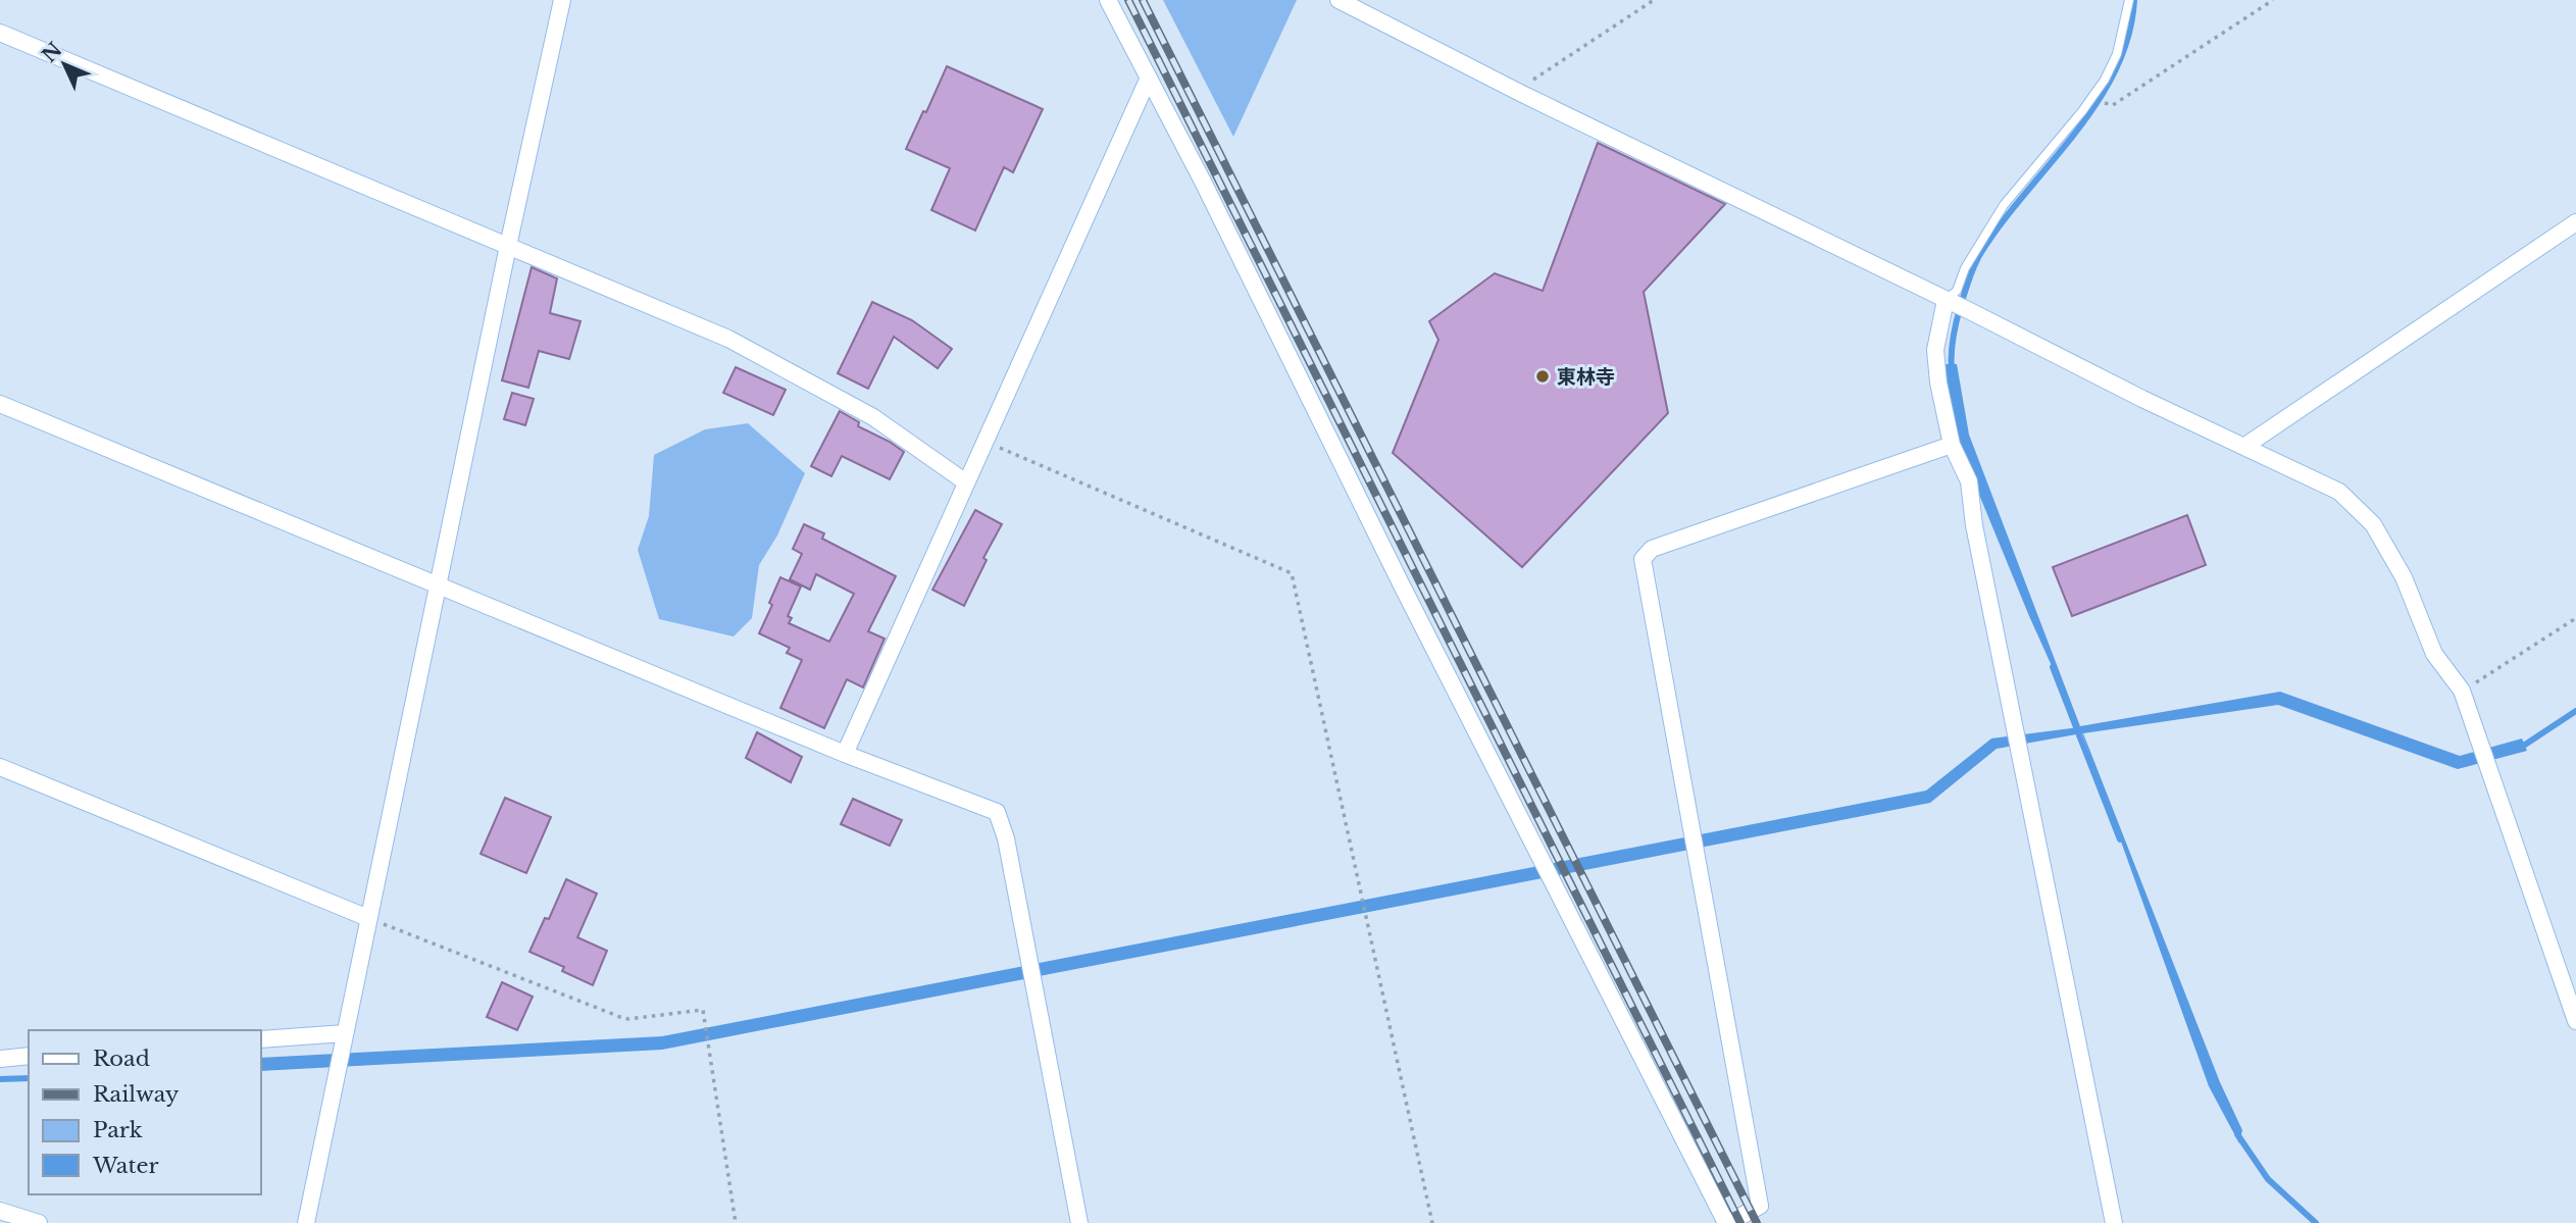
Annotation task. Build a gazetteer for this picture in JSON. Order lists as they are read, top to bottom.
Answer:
{
  "places": ["東林寺"],
  "legend": [
    "Road",
    "Railway",
    "Park",
    "Water"
  ],
  "north": "top left"
}
